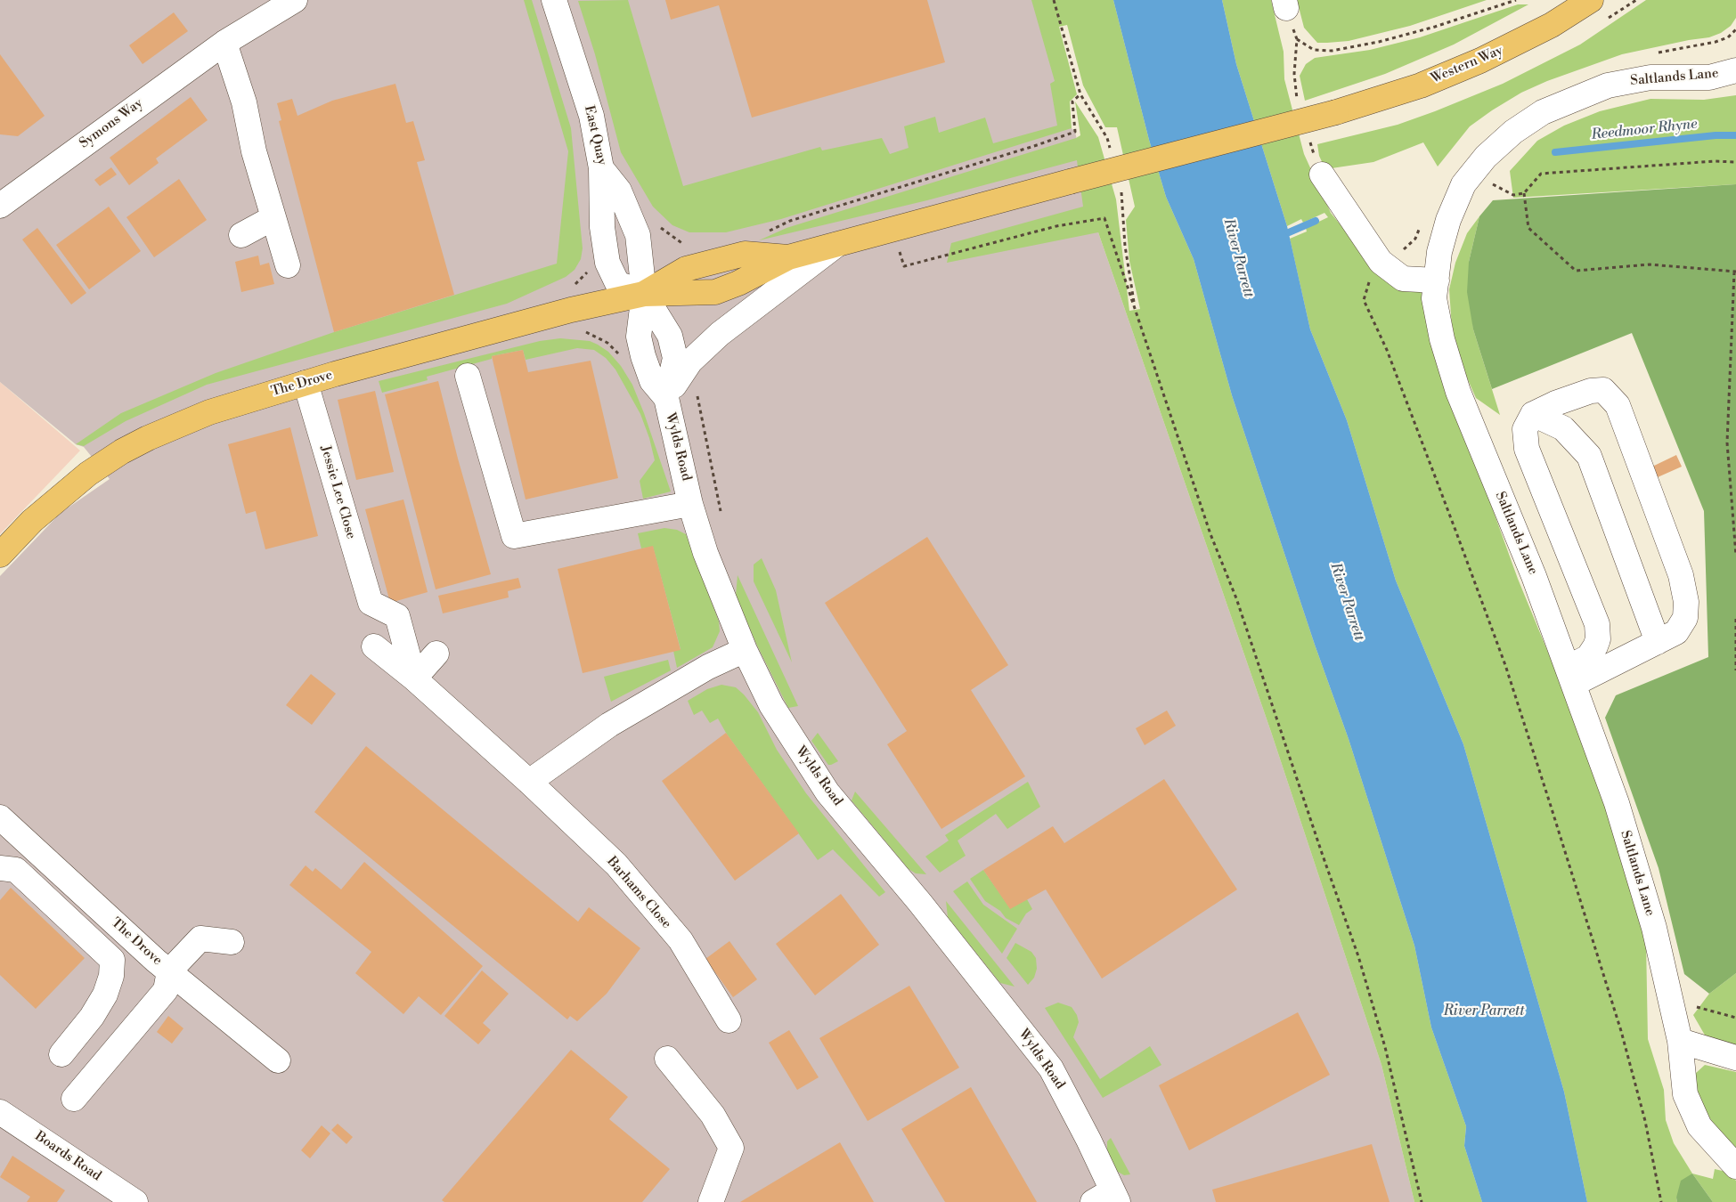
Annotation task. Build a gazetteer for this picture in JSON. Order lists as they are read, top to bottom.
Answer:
{
  "streets": {
    "main road": ["Western Way", "The Drove"],
    "street": [
      "Saltlands Lane",
      "Symons Way",
      "East Quay",
      "Wylds Road",
      "Jessie Lee Close",
      "Barhams Close",
      "Boards Road"
    ]
  },
  "crossings": [
    ["Western Way", "The Drove"],
    ["East Quay", "The Drove"],
    ["East Quay", "Wylds Road"],
    ["The Drove", "Wylds Road"],
    ["The Drove", "Jessie Lee Close"],
    ["Jessie Lee Close", "Barhams Close"]
  ],
  "water": ["Reedmoor Rhyne", "River Parrett"]
}
